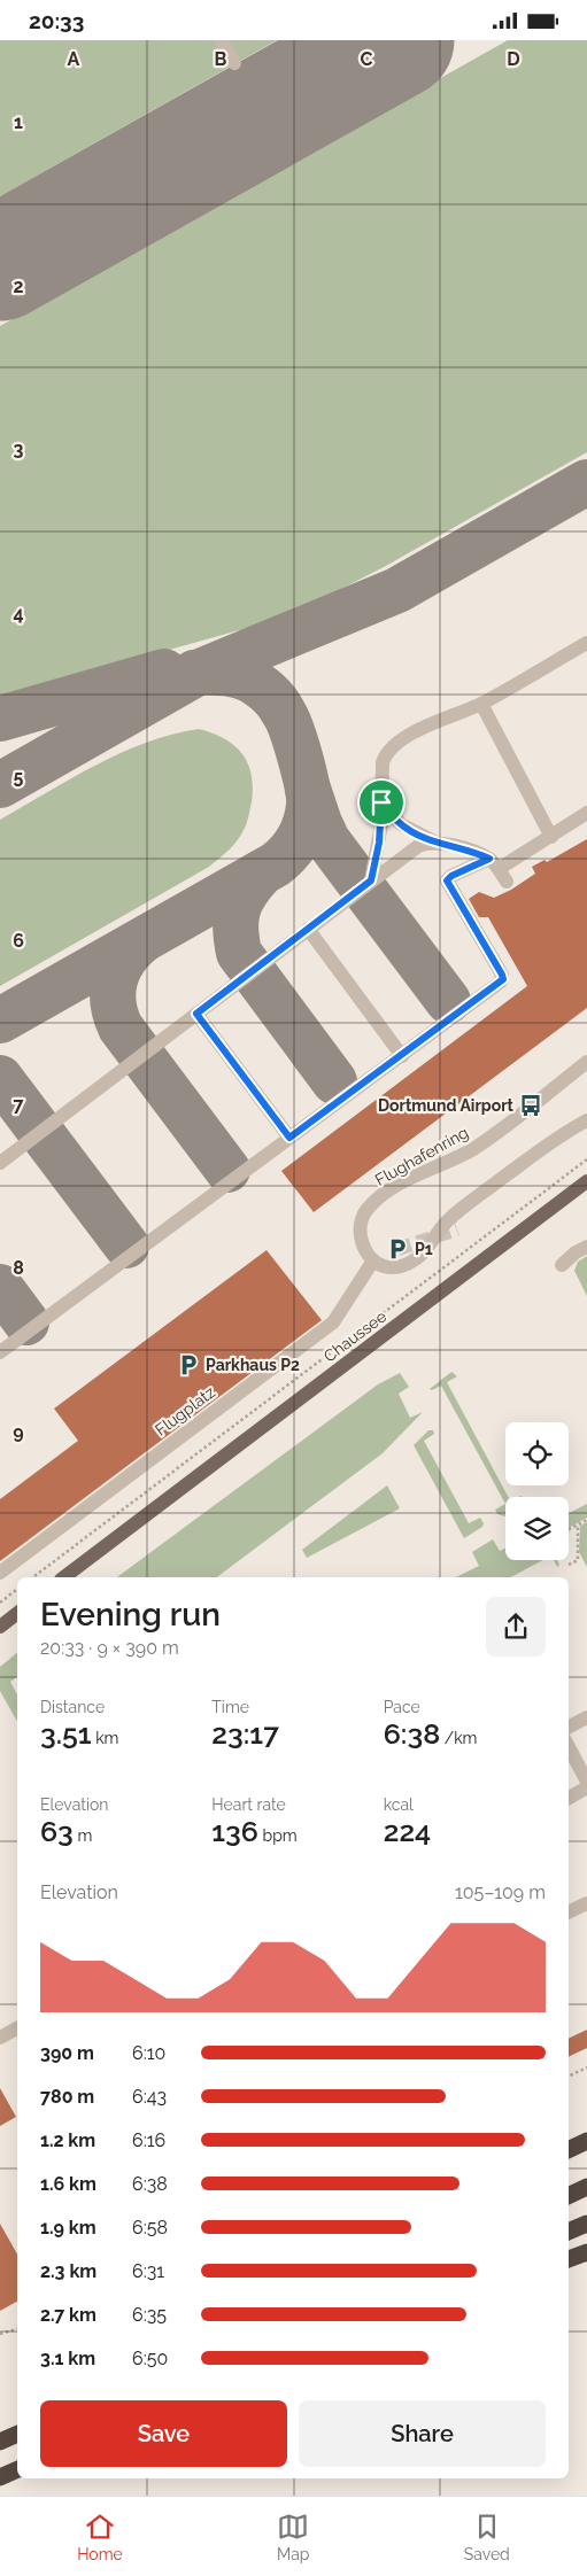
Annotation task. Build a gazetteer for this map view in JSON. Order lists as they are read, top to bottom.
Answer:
{
  "streets": {
    "main road": ["Chaussee"],
    "street": ["Flughafenring", "Flugplatz"]
  },
  "crossings": [
    ["Flughafenring", "Flugplatz"]
  ],
  "places": {
    "bus stop": ["Dortmund Airport"],
    "parking": ["P1", "Parkhaus P2"]
  },
  "page": {
    "status": "20:33",
    "heading": ["Evening run", "20:33 · 9 × 390 m"],
    "stats": [
      ["Distance", "3.51 km"],
      ["Time", "23:17"],
      ["Pace", "6:38 /km"],
      ["Elevation", "63 m"],
      ["Heart rate", "136 bpm"],
      ["kcal", "224"]
    ],
    "chart": ["Elevation", "105–109 m"],
    "list": [
      {
        "name": "390 m",
        "note": "6:10"
      },
      {
        "name": "780 m",
        "note": "6:43"
      },
      {
        "name": "1.2 km",
        "note": "6:16"
      },
      {
        "name": "1.6 km",
        "note": "6:38"
      },
      {
        "name": "1.9 km",
        "note": "6:58"
      },
      {
        "name": "2.3 km",
        "note": "6:31"
      },
      {
        "name": "2.7 km",
        "note": "6:35"
      },
      {
        "name": "3.1 km",
        "note": "6:50"
      }
    ],
    "buttons": ["Save", "Share"],
    "tabs": ["Home", "Map", "Saved"]
  },
  "grid": {
    "columns": [
      "A",
      "B",
      "C",
      "D"
    ],
    "rows": [
      "1",
      "2",
      "3",
      "4",
      "5",
      "6",
      "7",
      "8",
      "9"
    ]
  }
}
